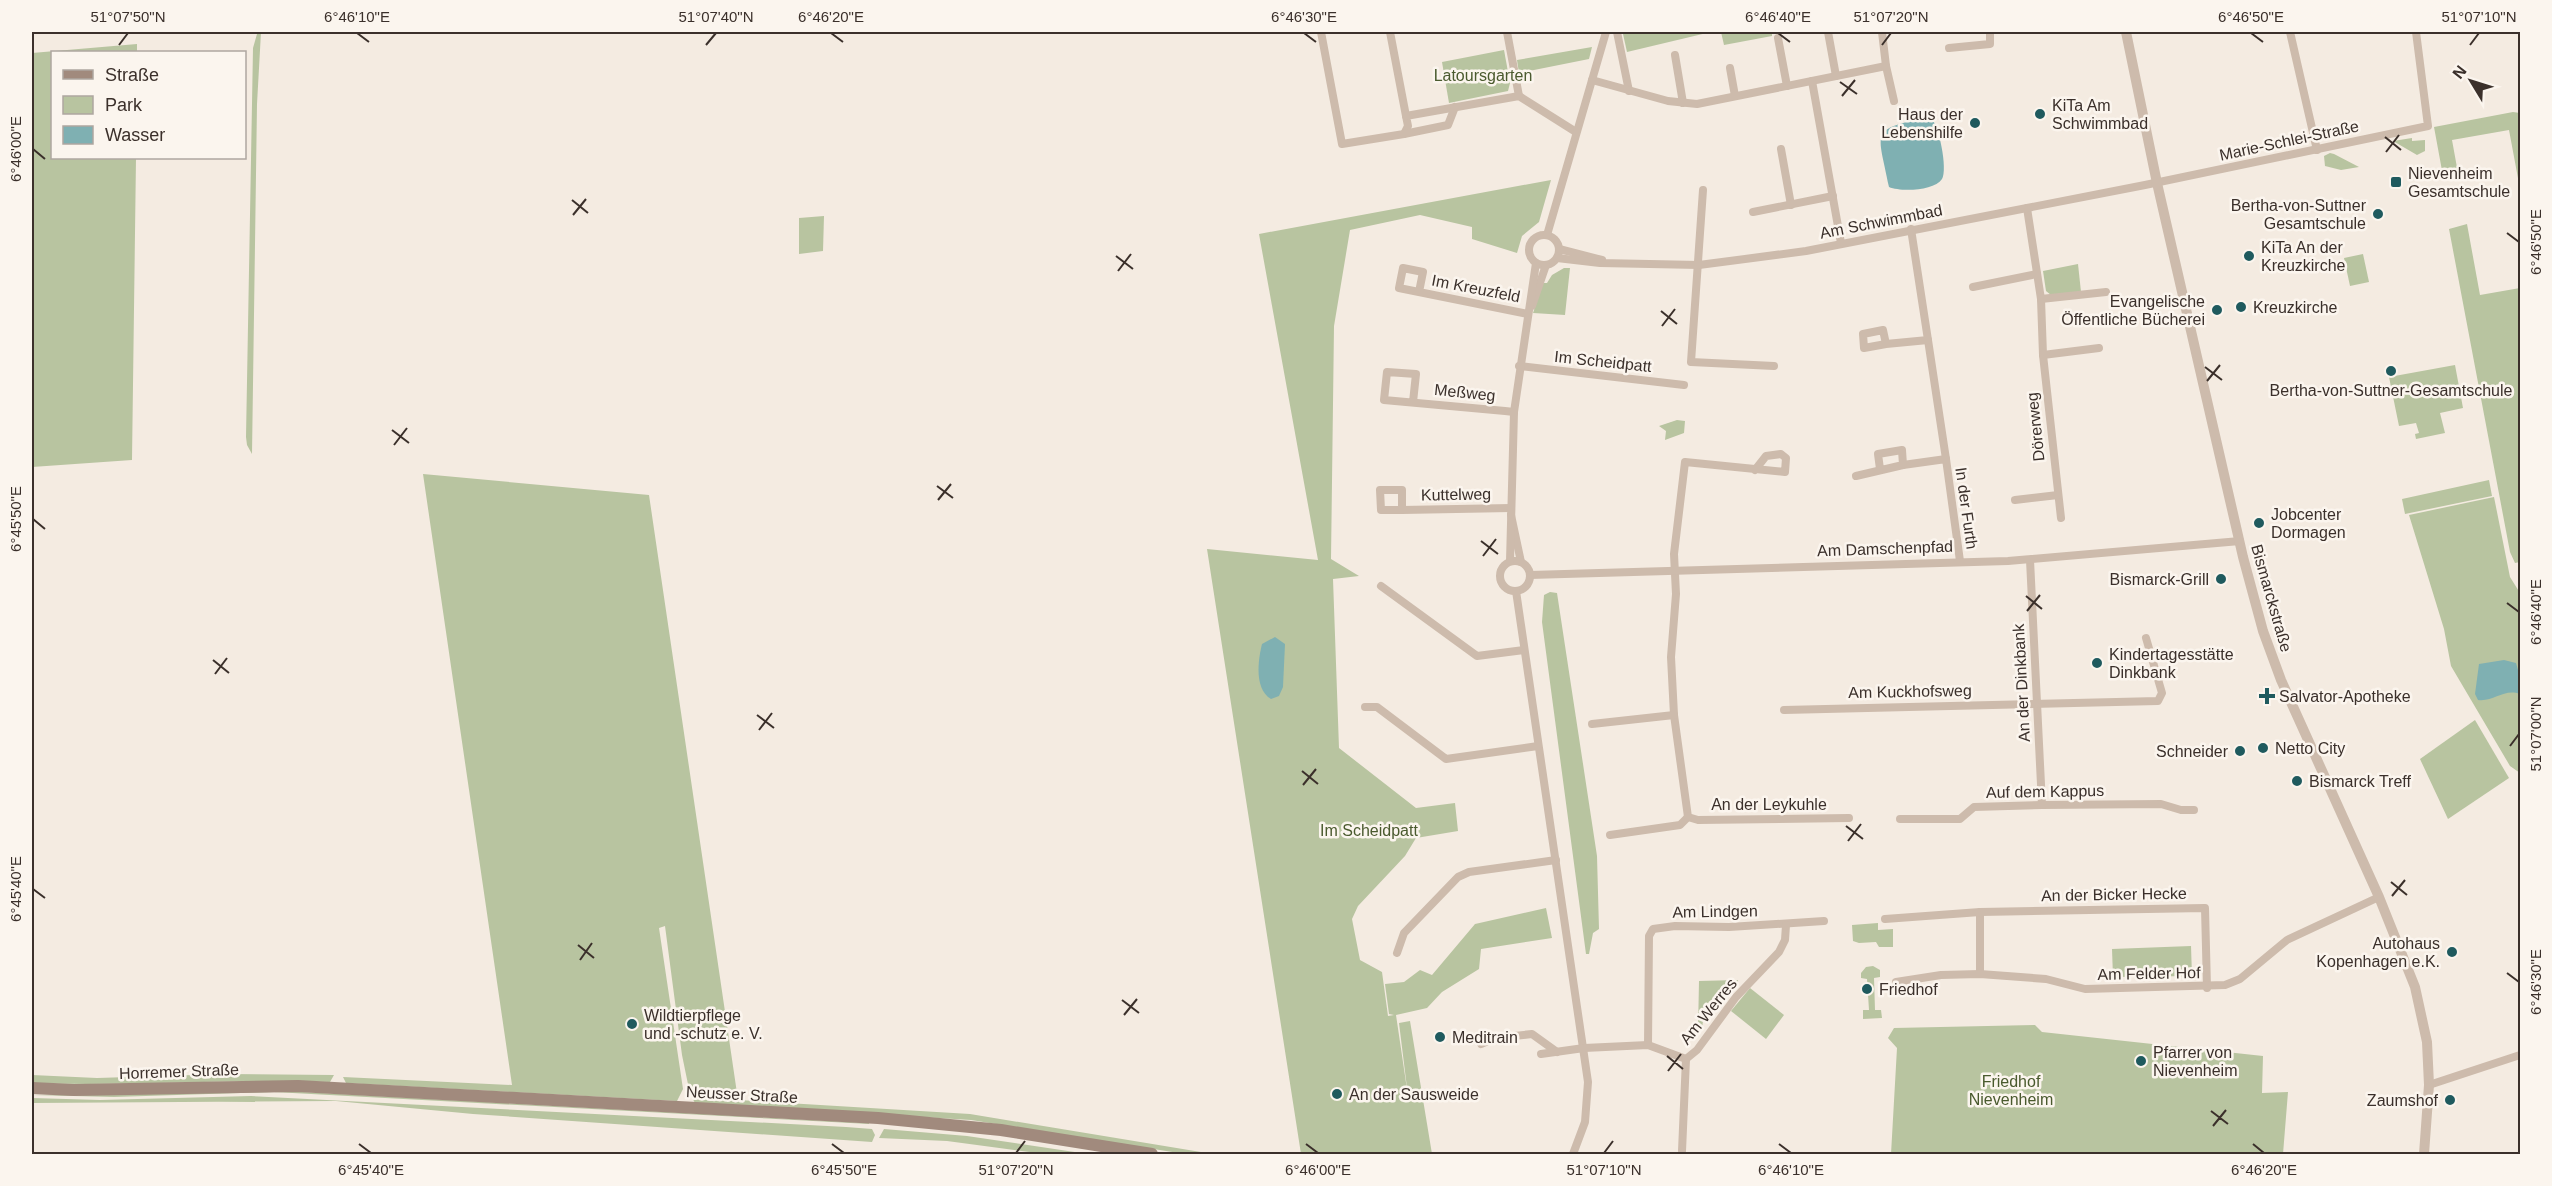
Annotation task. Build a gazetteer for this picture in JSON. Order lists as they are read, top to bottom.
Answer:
{
  "streets": {
    "main road": ["Horremer Straße", "Neusser Straße"],
    "street": [
      "Marie-Schlei-Straße",
      "Am Schwimmbad",
      "Im Kreuzfeld",
      "Im Scheidpatt",
      "Meßweg",
      "Dörerweg",
      "Kuttelweg",
      "In der Furth",
      "Am Damschenpfad",
      "Bismarckstraße",
      "An der Dinkbank",
      "Am Kuckhofsweg",
      "Auf dem Kappus",
      "An der Leykuhle",
      "An der Bicker Hecke",
      "Am Lindgen",
      "Am Felder Hof",
      "Am Werres"
    ]
  },
  "crossings": [
    ["Marie-Schlei-Straße", "Am Schwimmbad"],
    ["Marie-Schlei-Straße", "Bismarckstraße"],
    ["Am Schwimmbad", "Dörerweg"],
    ["Am Schwimmbad", "In der Furth"],
    ["Am Schwimmbad", "Bismarckstraße"],
    ["In der Furth", "Am Damschenpfad"],
    ["Am Damschenpfad", "Bismarckstraße"],
    ["Am Damschenpfad", "An der Dinkbank"],
    ["Am Damschenpfad", "An der Leykuhle"],
    ["Bismarckstraße", "Am Felder Hof"],
    ["An der Dinkbank", "Am Kuckhofsweg"],
    ["An der Dinkbank", "Auf dem Kappus"],
    ["An der Bicker Hecke", "Am Felder Hof"],
    ["Am Lindgen", "Am Werres"],
    ["Horremer Straße", "Neusser Straße"]
  ],
  "parks": ["Latoursgarten", "Im Scheidpatt", "Friedhof Nievenheim"],
  "places": {
    "other": [
      "KiTa Am Schwimmbad",
      "Haus der Lebenshilfe",
      "Bertha-von-Suttner Gesamtschule",
      "KiTa An der Kreuzkirche",
      "Kreuzkirche",
      "Evangelische Öffentliche Bücherei",
      "Bertha-von-Suttner-Gesamtschule",
      "Jobcenter Dormagen",
      "Bismarck-Grill",
      "Kindertagesstätte Dinkbank",
      "Netto City",
      "Schneider",
      "Bismarck Treff",
      "Autohaus Kopenhagen e.K.",
      "Friedhof",
      "Wildtierpflege und -schutz e. V.",
      "Meditrain",
      "Pfarrer von Nievenheim",
      "An der Sausweide",
      "Zaumshof"
    ],
    "transit": ["Nievenheim Gesamtschule"],
    "health": ["Salvator-Apotheke"]
  },
  "legend": ["Straße", "Park", "Wasser"],
  "north": "top left",
  "coordinates": [
    "51°07'50\"N",
    "6°46'10\"E",
    "51°07'40\"N",
    "6°46'20\"E",
    "6°46'30\"E",
    "6°46'40\"E",
    "51°07'20\"N",
    "6°46'50\"E",
    "51°07'10\"N",
    "6°46'00\"E",
    "6°45'50\"E",
    "51°07'00\"N",
    "6°45'40\"E"
  ]
}
